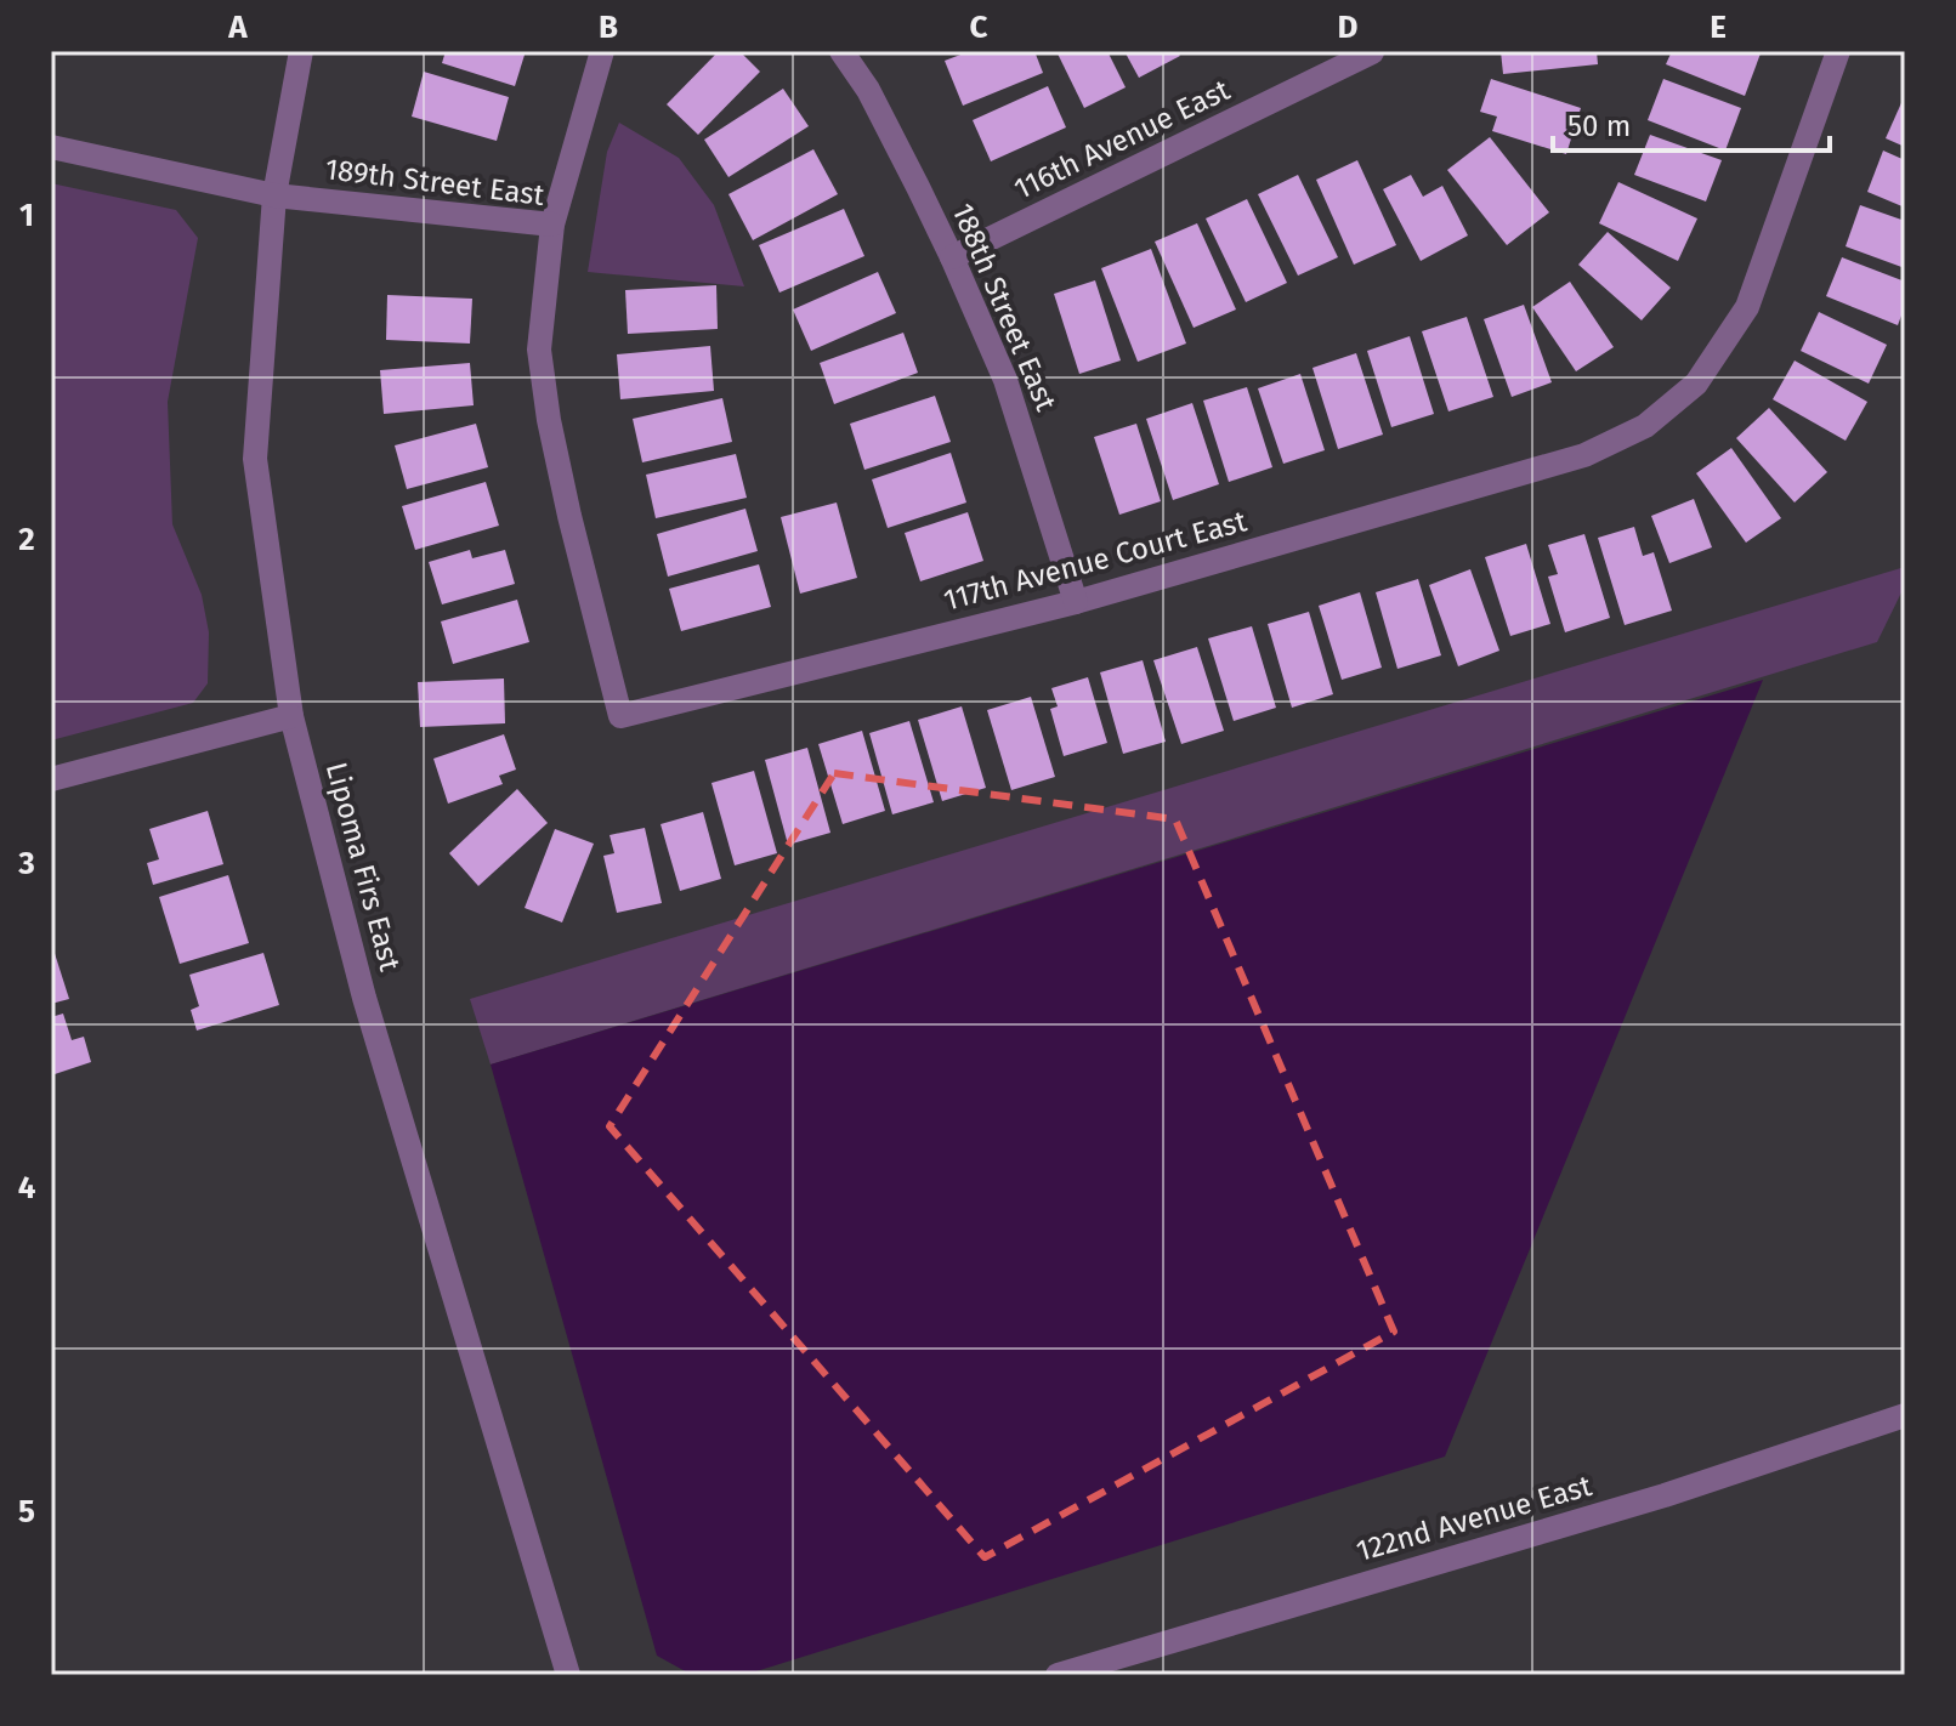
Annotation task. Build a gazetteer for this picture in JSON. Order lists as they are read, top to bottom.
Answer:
{
  "streets": {
    "street": [
      "116th Avenue East",
      "189th Street East",
      "188th Street East",
      "117th Avenue Court East",
      "Lipoma Firs East",
      "122nd Avenue East"
    ]
  },
  "crossings": [
    ["116th Avenue East", "188th Street East"],
    ["189th Street East", "117th Avenue Court East"],
    ["189th Street East", "Lipoma Firs East"],
    ["188th Street East", "117th Avenue Court East"]
  ],
  "scale_bar": "50 m",
  "grid": {
    "columns": [
      "A",
      "B",
      "C",
      "D",
      "E"
    ],
    "rows": [
      "1",
      "2",
      "3",
      "4",
      "5"
    ]
  }
}
